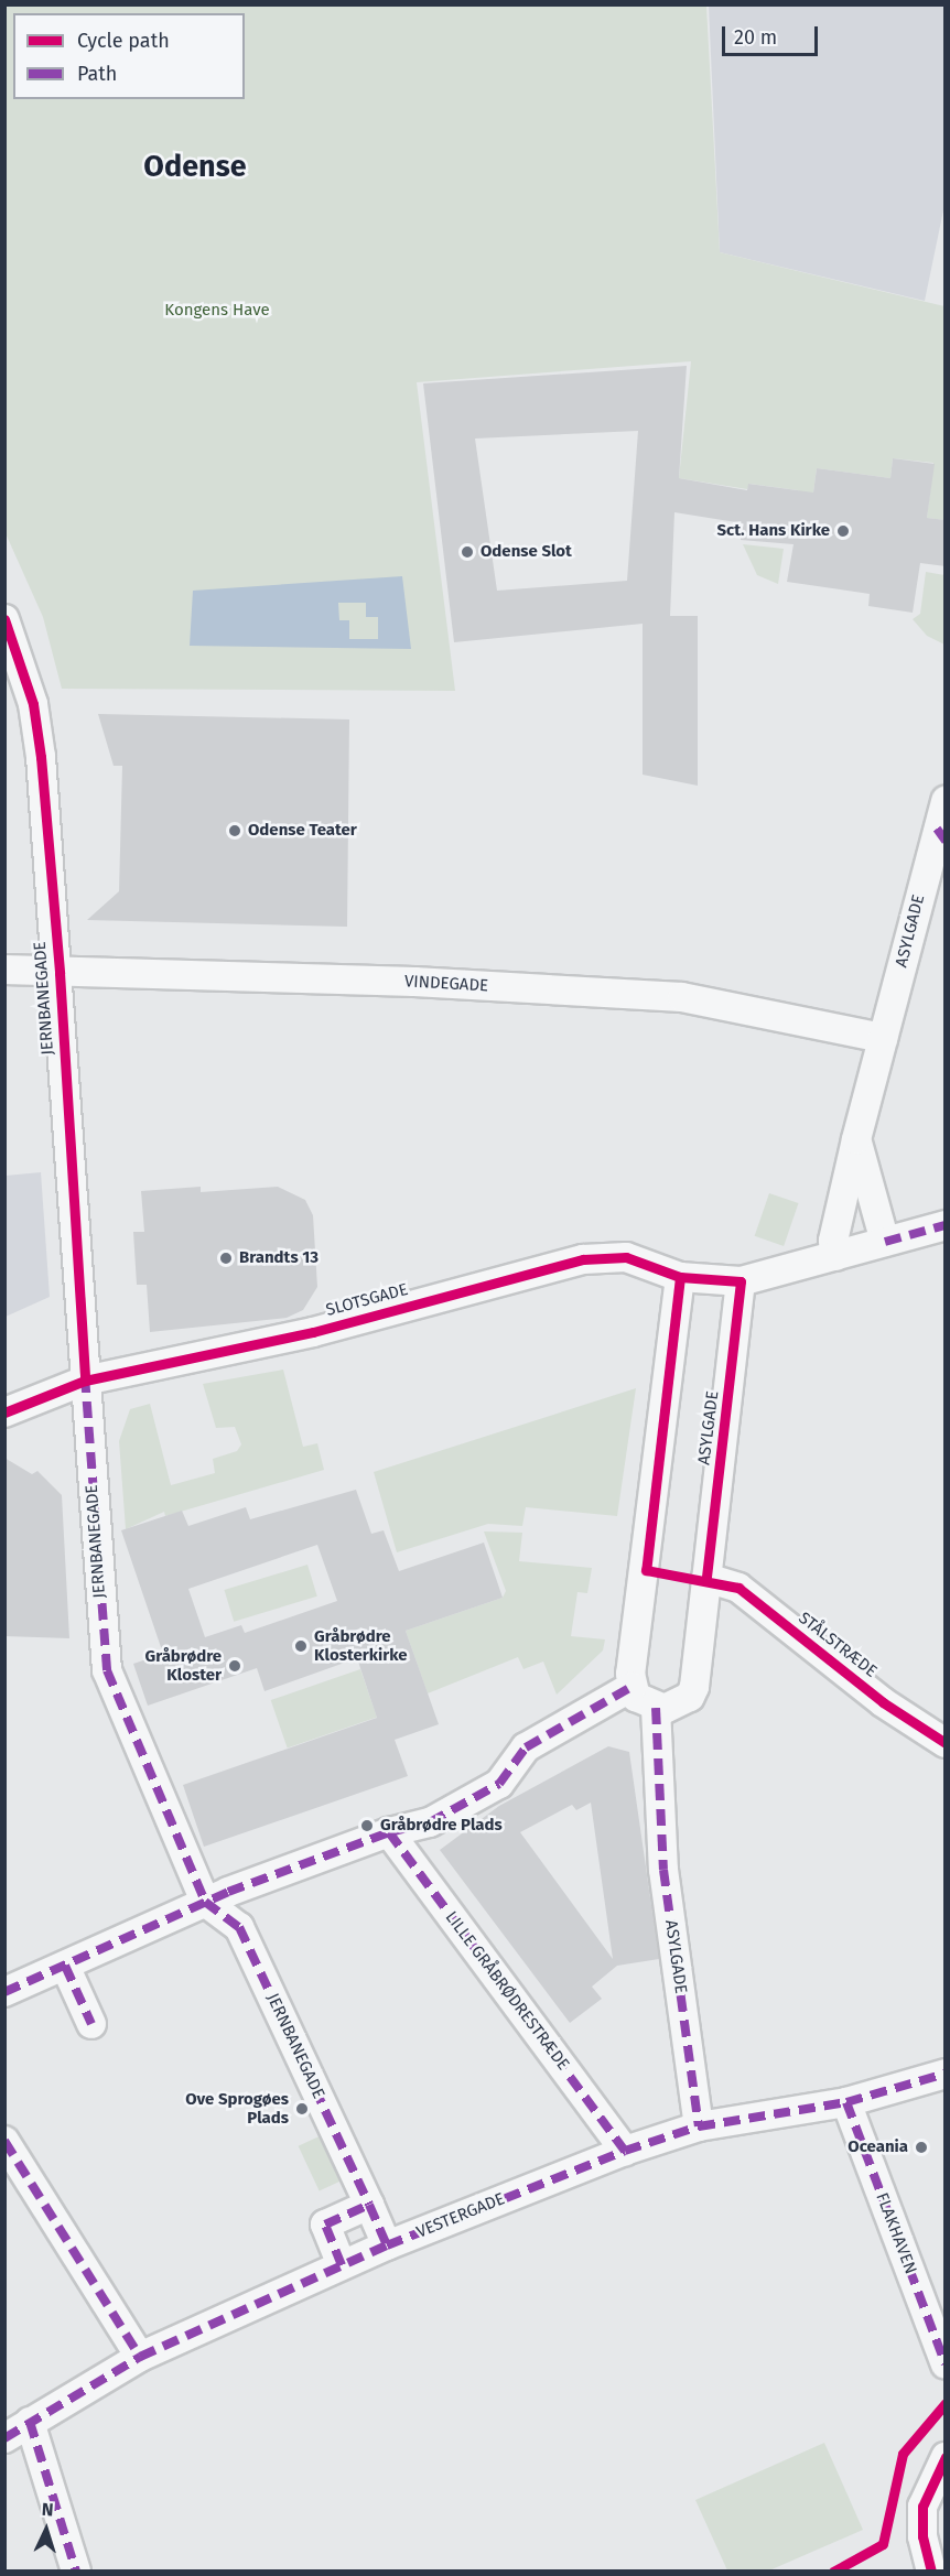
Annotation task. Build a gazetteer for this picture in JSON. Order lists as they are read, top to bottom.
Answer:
{
  "streets": {
    "street": [
      "ASYLGADE",
      "VINDEGADE",
      "JERNBANEGADE",
      "SLOTSGADE",
      "STÅLSTRÆDE",
      "LILLE GRÅBRØDRESTRÆDE",
      "VESTERGADE",
      "FLAKHAVEN"
    ]
  },
  "crossings": [
    ["ASYLGADE", "VINDEGADE"],
    ["ASYLGADE", "SLOTSGADE"],
    ["ASYLGADE", "STÅLSTRÆDE"],
    ["ASYLGADE", "VESTERGADE"],
    ["VINDEGADE", "JERNBANEGADE"],
    ["JERNBANEGADE", "SLOTSGADE"],
    ["LILLE GRÅBRØDRESTRÆDE", "VESTERGADE"],
    ["VESTERGADE", "FLAKHAVEN"]
  ],
  "districts": ["Odense"],
  "parks": ["Kongens Have"],
  "places": [
    "Sct. Hans Kirke",
    "Odense Slot",
    "Odense Teater",
    "Brandts 13",
    "Gråbrødre Klosterkirke",
    "Gråbrødre Kloster",
    "Gråbrødre Plads",
    "Ove Sprogøes Plads",
    "Oceania"
  ],
  "legend": ["Cycle path", "Path"],
  "scale_bar": "20 m",
  "north": "top"
}
